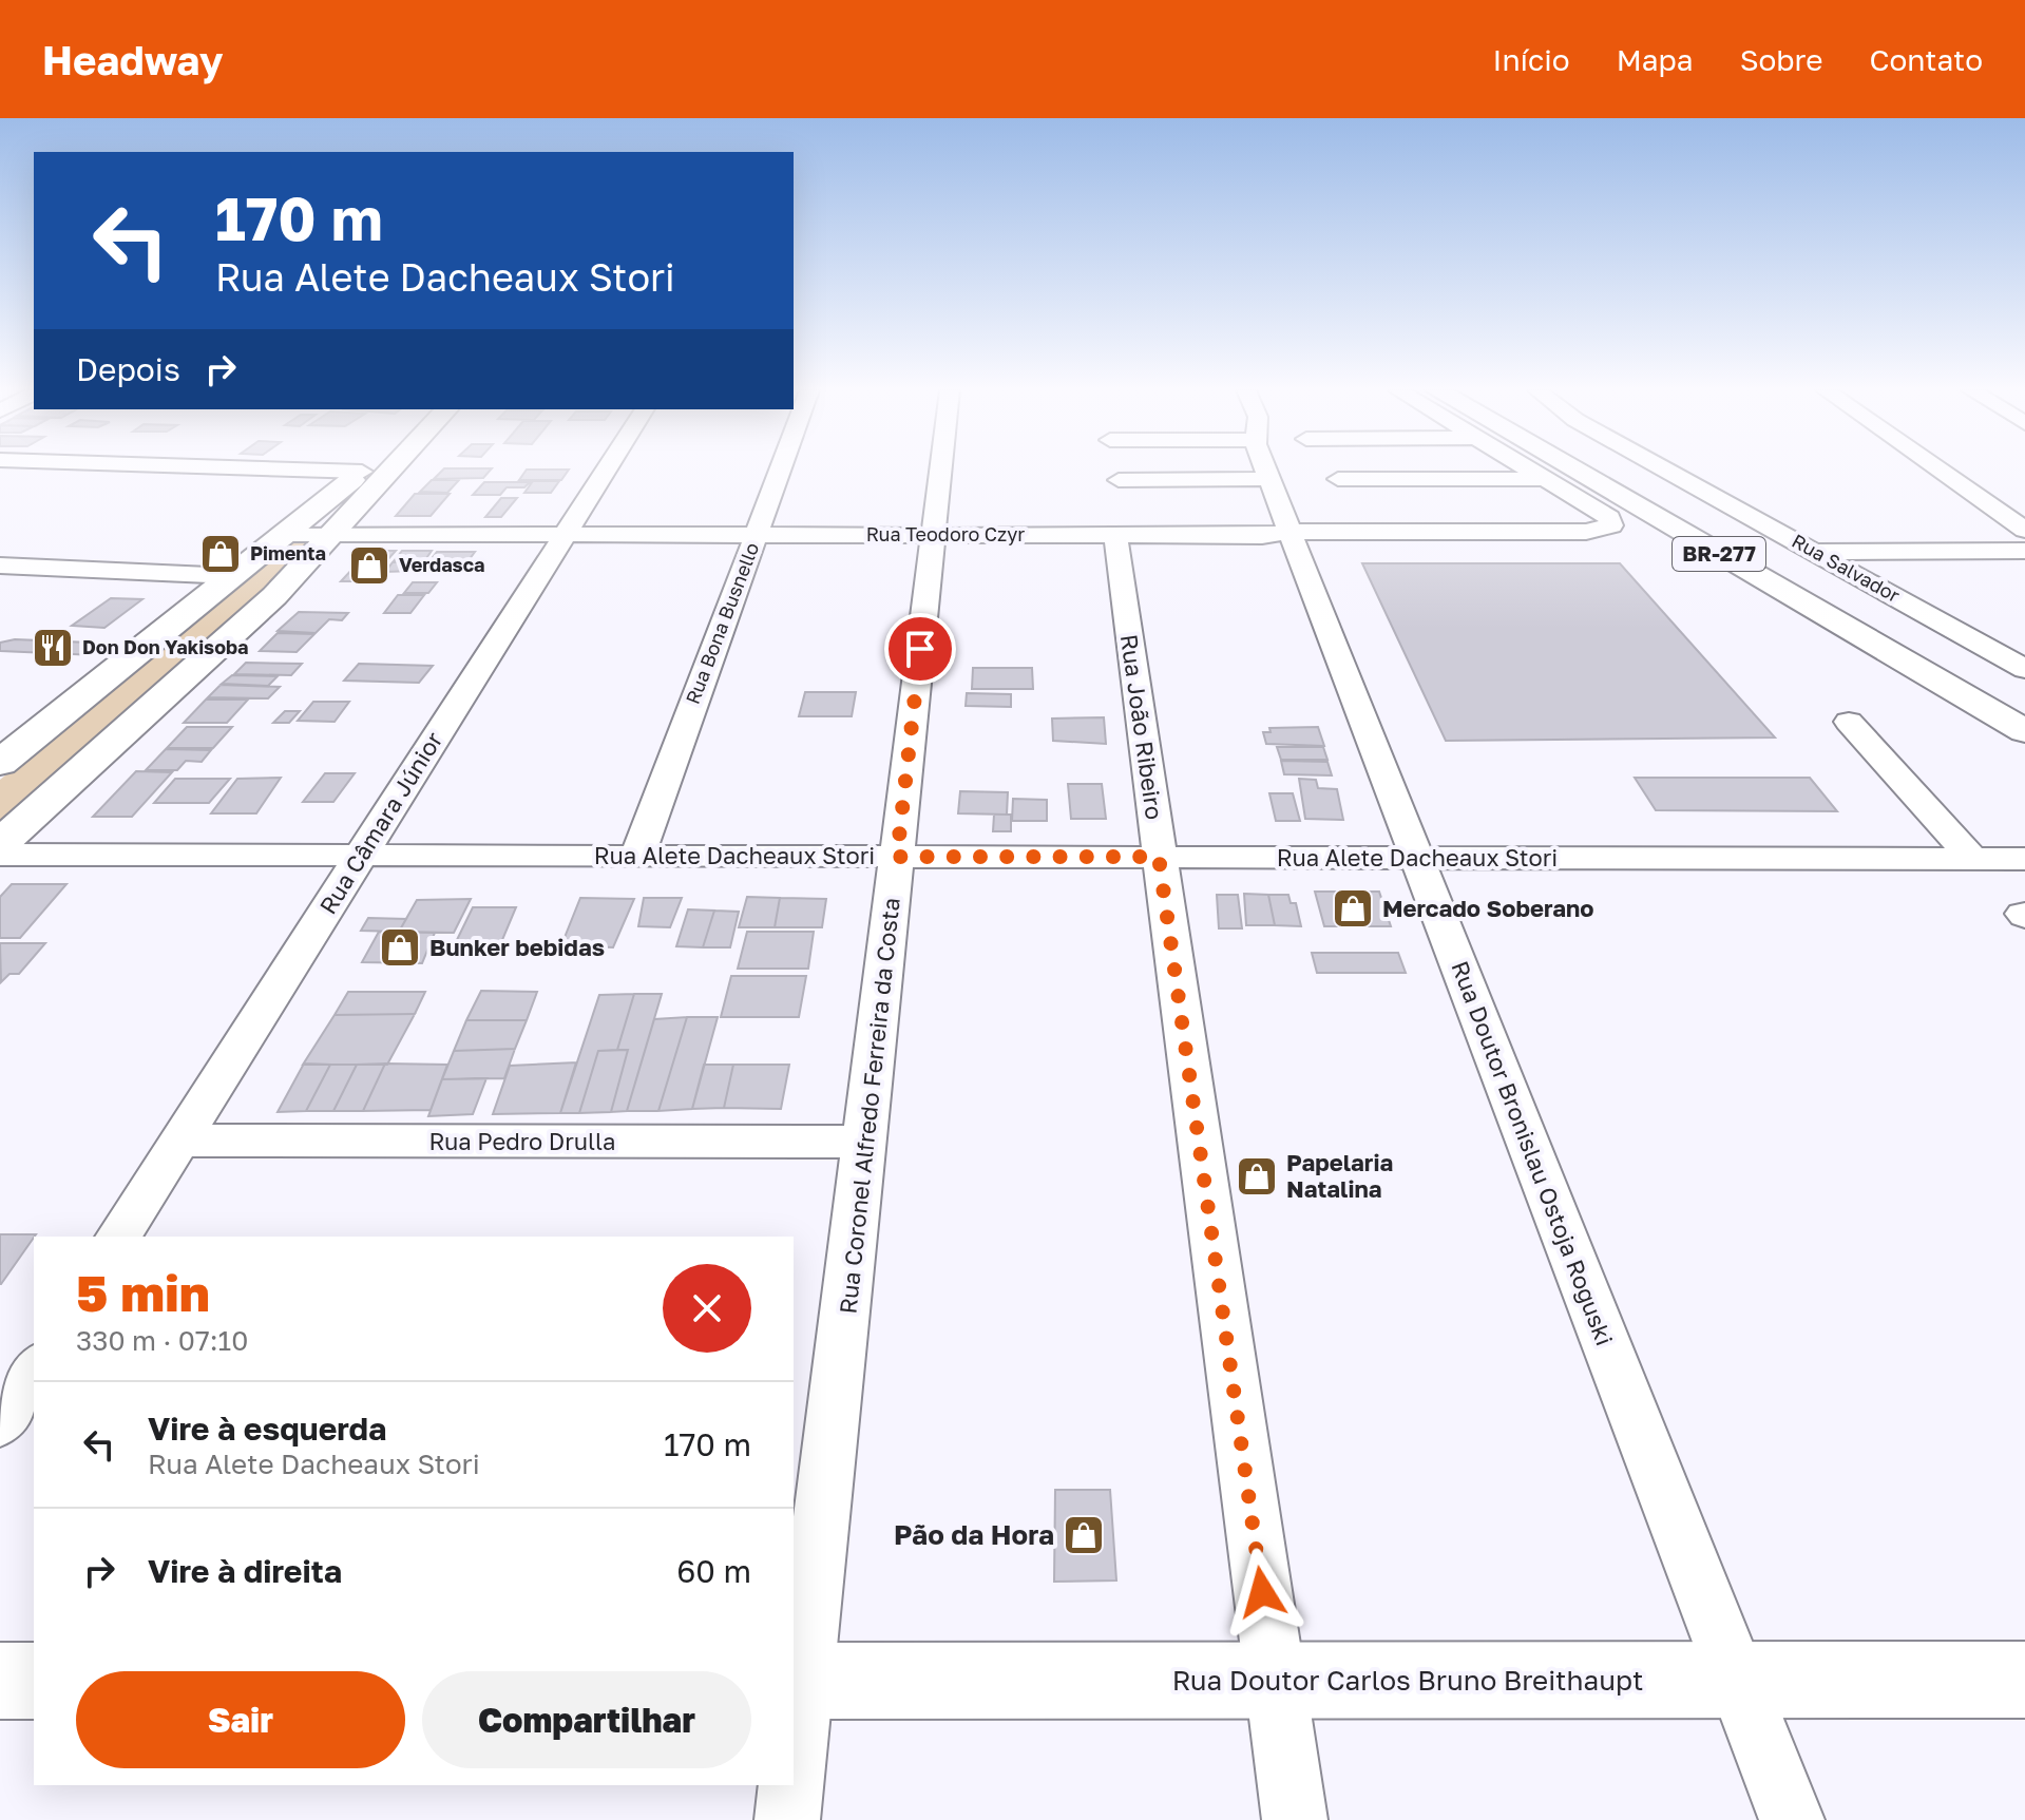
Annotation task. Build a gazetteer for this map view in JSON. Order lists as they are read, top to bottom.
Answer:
{
  "streets": {
    "main road": ["BR-277", "Rua Doutor Carlos Bruno Breithaupt"],
    "street": [
      "Rua Teodoro Czyr",
      "Rua Salvador",
      "Rua Bona Busnello",
      "Rua João Ribeiro",
      "Rua Câmara Júnior",
      "Rua Alete Dacheaux Stori",
      "Rua Coronel Alfredo Ferreira da Costa",
      "Rua Pedro Drulla",
      "Rua Doutor Bronislau Ostoja Roguski"
    ]
  },
  "crossings": [
    ["Rua Teodoro Czyr", "Rua Bona Busnello"],
    ["Rua Teodoro Czyr", "Rua João Ribeiro"],
    ["Rua Teodoro Czyr", "Rua Câmara Júnior"],
    ["Rua Teodoro Czyr", "Rua Coronel Alfredo Ferreira da Costa"],
    ["Rua Teodoro Czyr", "Rua Doutor Bronislau Ostoja Roguski"],
    ["Rua Bona Busnello", "Rua Alete Dacheaux Stori"],
    ["Rua João Ribeiro", "Rua Alete Dacheaux Stori"],
    ["Rua João Ribeiro", "Rua Doutor Carlos Bruno Breithaupt"],
    ["Rua Câmara Júnior", "Rua Alete Dacheaux Stori"],
    ["Rua Câmara Júnior", "Rua Pedro Drulla"],
    ["Rua Alete Dacheaux Stori", "Rua Coronel Alfredo Ferreira da Costa"],
    ["Rua Alete Dacheaux Stori", "Rua Doutor Bronislau Ostoja Roguski"],
    ["Rua Coronel Alfredo Ferreira da Costa", "Rua Pedro Drulla"],
    ["Rua Coronel Alfredo Ferreira da Costa", "Rua Doutor Carlos Bruno Breithaupt"],
    ["Rua Doutor Bronislau Ostoja Roguski", "Rua Doutor Carlos Bruno Breithaupt"]
  ],
  "places": {
    "shop": [
      "Pimenta",
      "Verdasca",
      "Mercado Soberano",
      "Bunker bebidas",
      "Papelaria Natalina",
      "Pão da Hora"
    ],
    "restaurant": ["Don Don Yakisoba"]
  },
  "page": {
    "header": "Headway",
    "nav": [
      "Início",
      "Mapa",
      "Sobre",
      "Contato"
    ],
    "turn": ["170 m", "Rua Alete Dacheaux Stori"],
    "then": "Depois",
    "heading": ["5 min", "330 m · 07:10"],
    "list": [
      {
        "name": "Vire à esquerda",
        "note": "Rua Alete Dacheaux Stori",
        "value": "170 m"
      },
      {
        "name": "Vire à direita",
        "value": "60 m"
      }
    ],
    "buttons": ["Sair", "Compartilhar"]
  }
}
